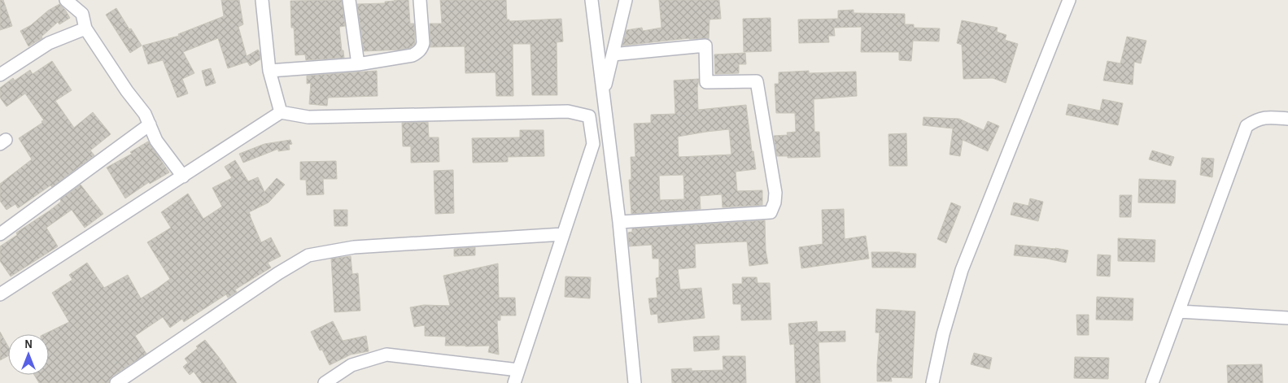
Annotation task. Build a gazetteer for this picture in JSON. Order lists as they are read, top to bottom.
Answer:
{
  "north": "top"
}
